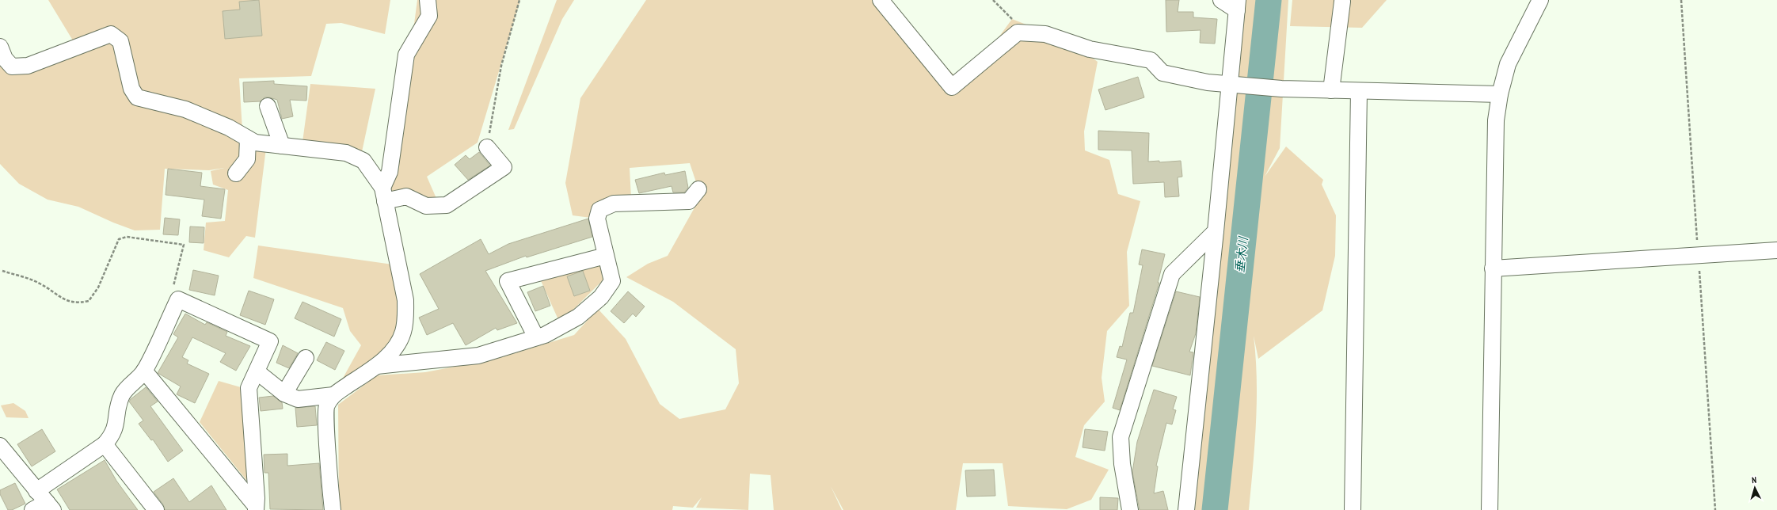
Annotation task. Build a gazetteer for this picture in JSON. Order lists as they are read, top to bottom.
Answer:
{
  "water": ["垂木川"],
  "north": "top"
}
